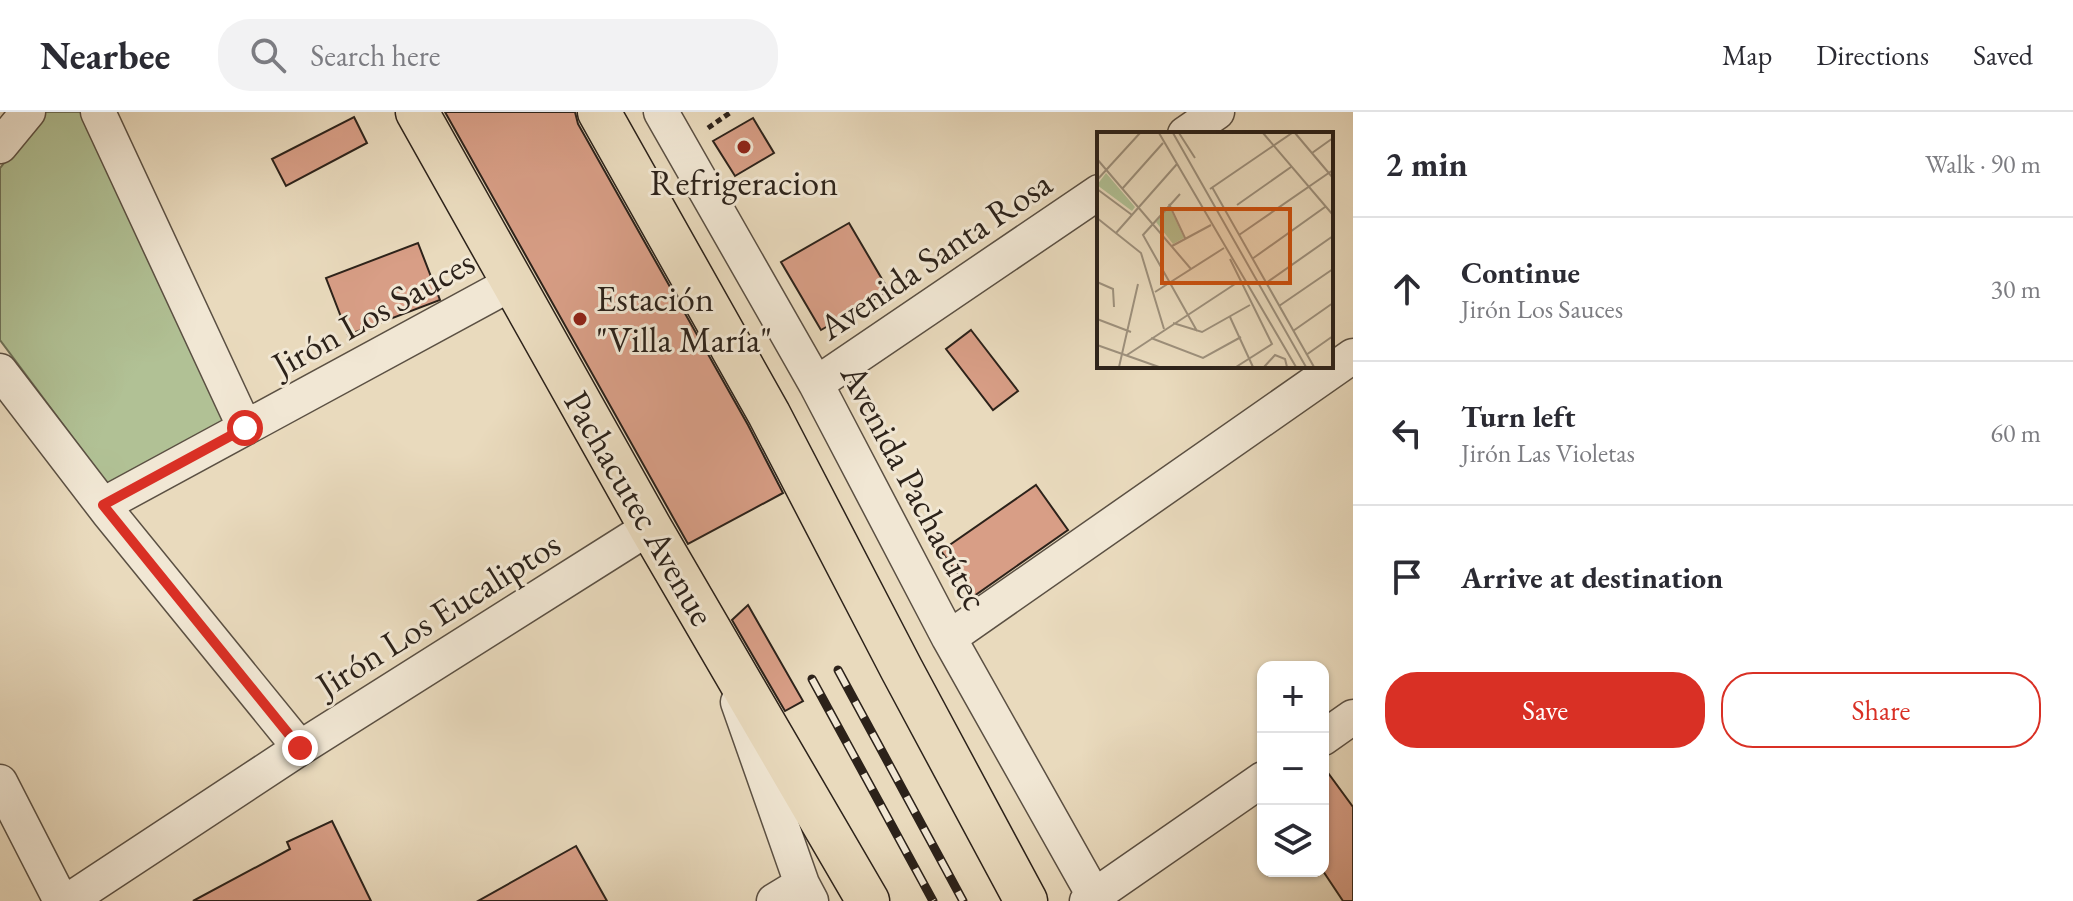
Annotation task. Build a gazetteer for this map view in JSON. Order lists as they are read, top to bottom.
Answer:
{
  "streets": {
    "main road": ["Pachacutec Avenue"],
    "street": [
      "Avenida Santa Rosa",
      "Jirón Los Sauces",
      "Avenida Pachacútec",
      "Jirón Los Eucaliptos"
    ]
  },
  "crossings": [
    ["Avenida Santa Rosa", "Avenida Pachacútec"],
    ["Jirón Los Sauces", "Pachacutec Avenue"],
    ["Pachacutec Avenue", "Jirón Los Eucaliptos"]
  ],
  "places": ["Refrigeracion", "Estación \"Villa María\""],
  "page": {
    "header": "Nearbee",
    "search": "Search here",
    "nav": ["Map", "Directions", "Saved"],
    "heading": ["2 min", "Walk · 90 m"],
    "list": [
      ["Continue", "Jirón Los Sauces", "30 m"],
      ["Turn left", "Jirón Las Violetas", "60 m"],
      "Arrive at destination"
    ],
    "buttons": ["Save", "Share"],
    "map_buttons": ["+", "−"]
  }
}
